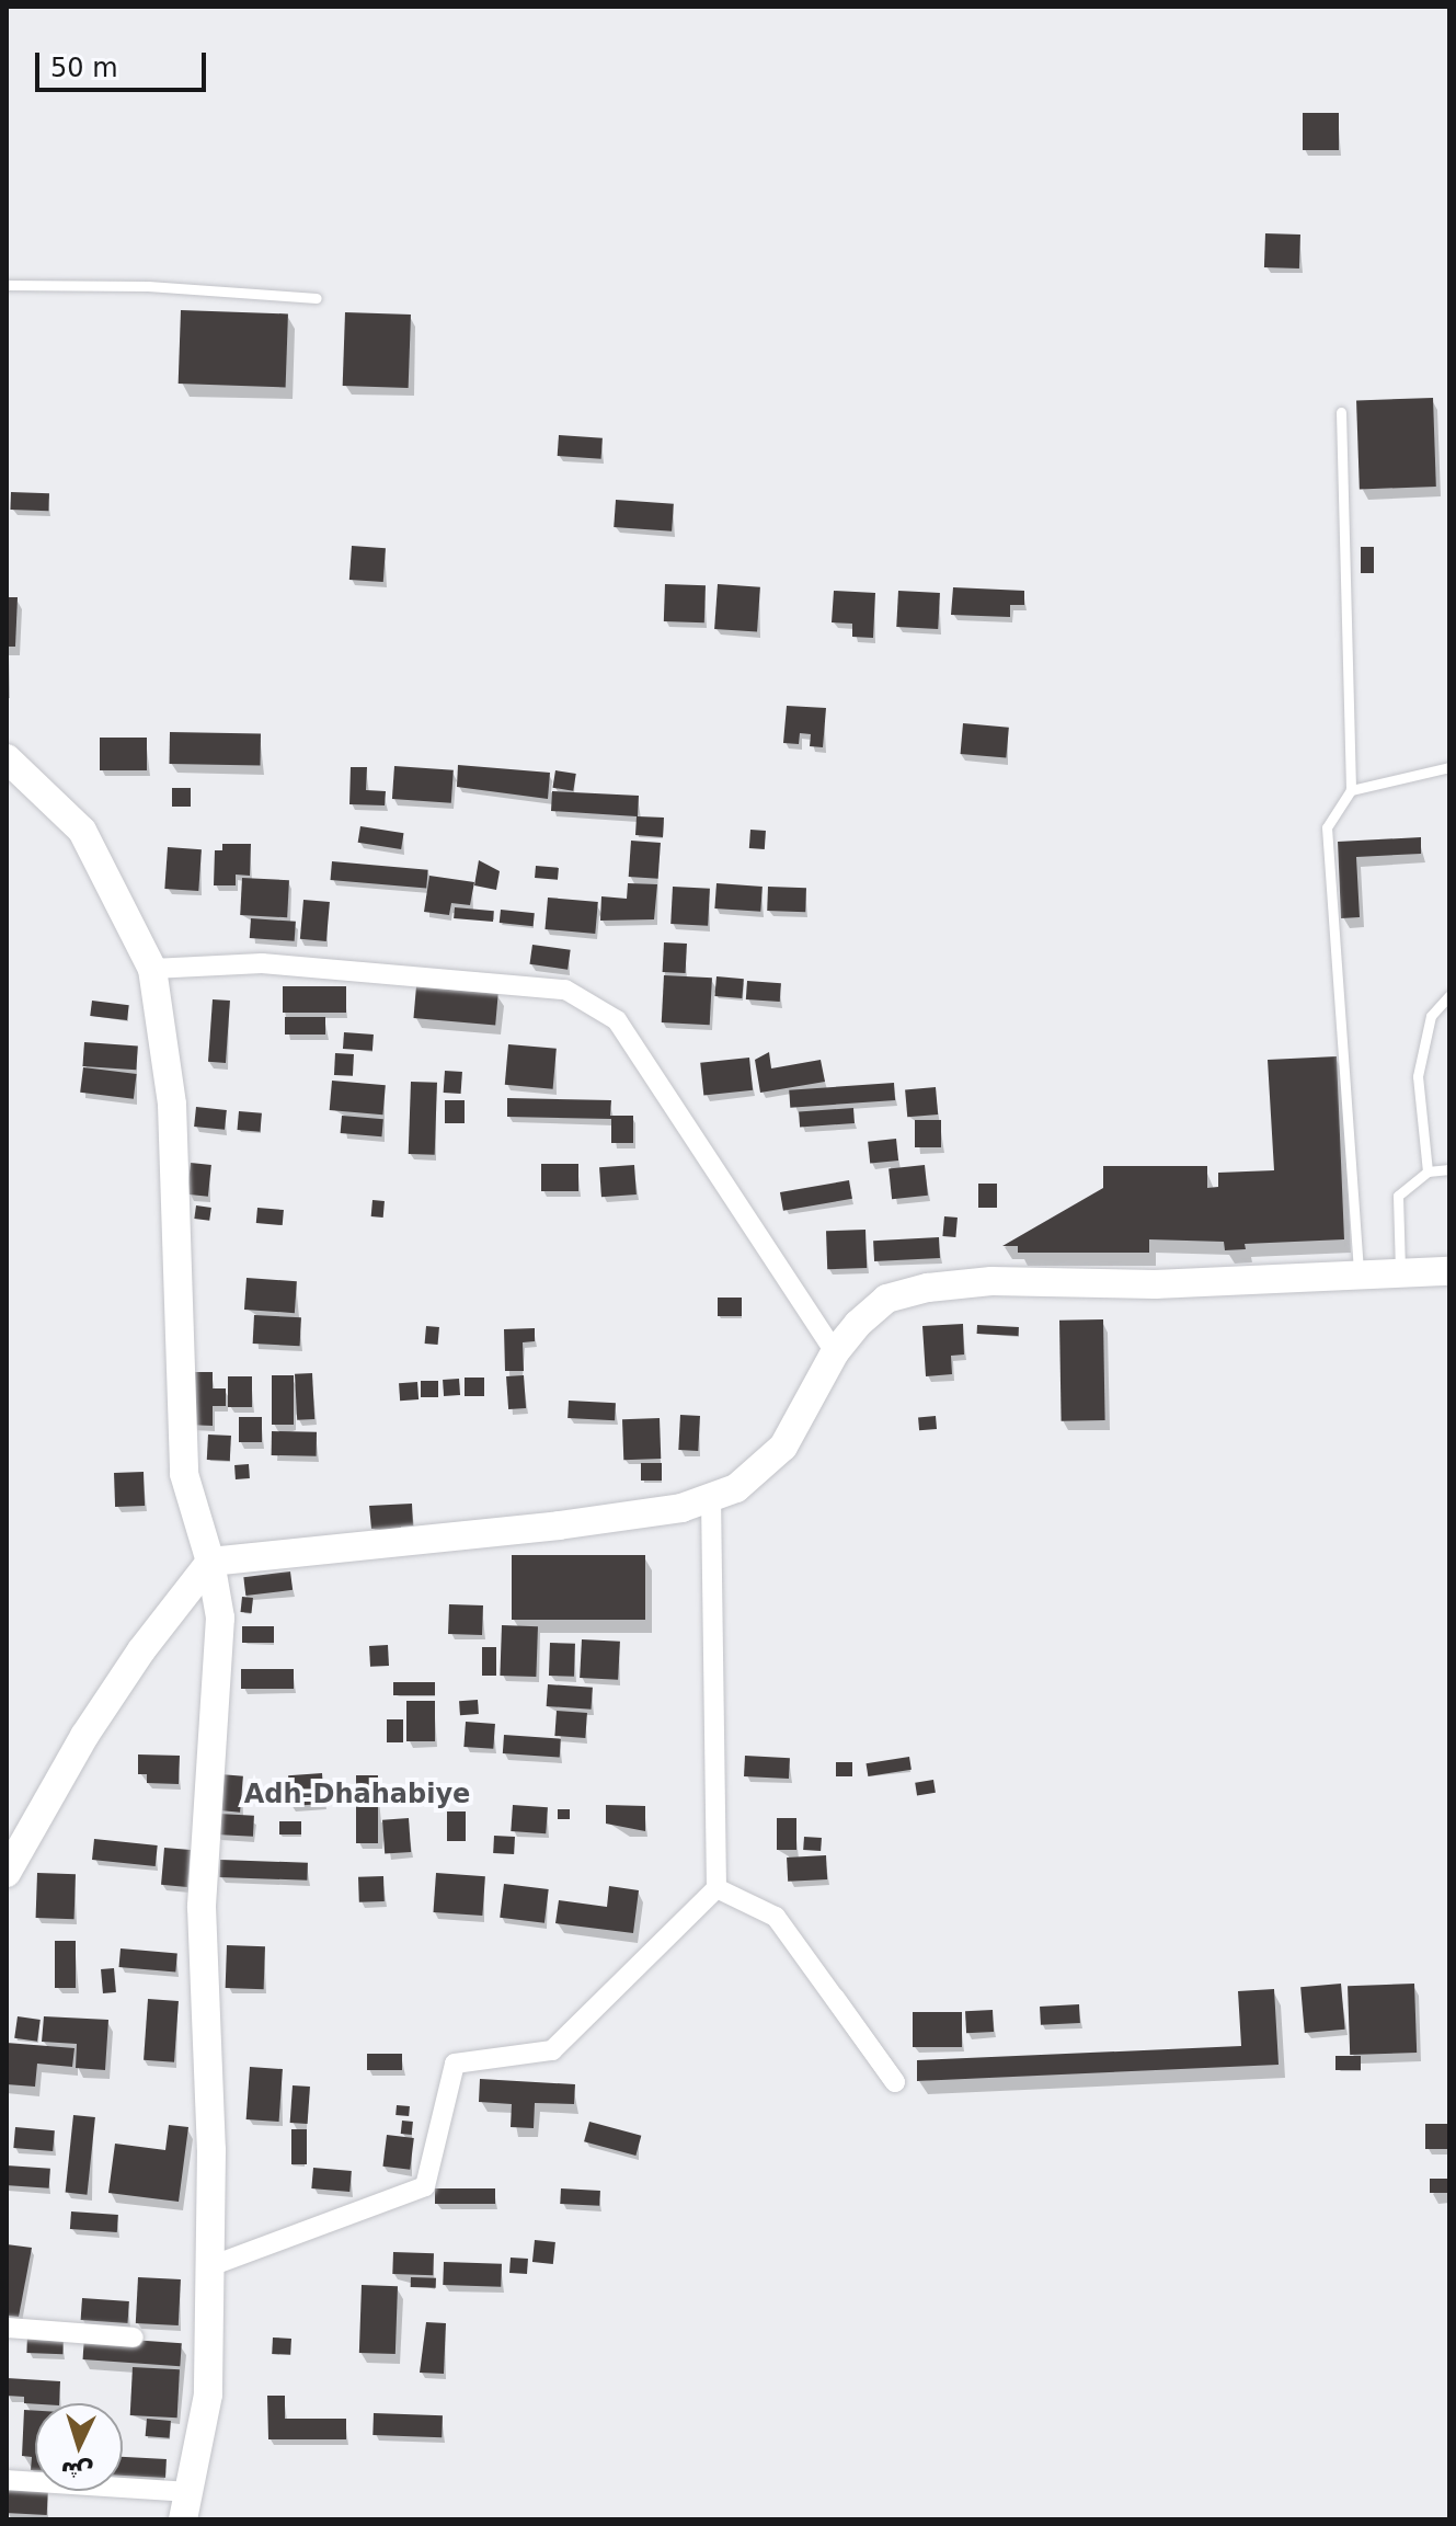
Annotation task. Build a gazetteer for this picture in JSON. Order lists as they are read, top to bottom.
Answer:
{
  "districts": ["Adh-Dhahabiye"],
  "scale_bar": "50 m",
  "north": "bottom"
}
